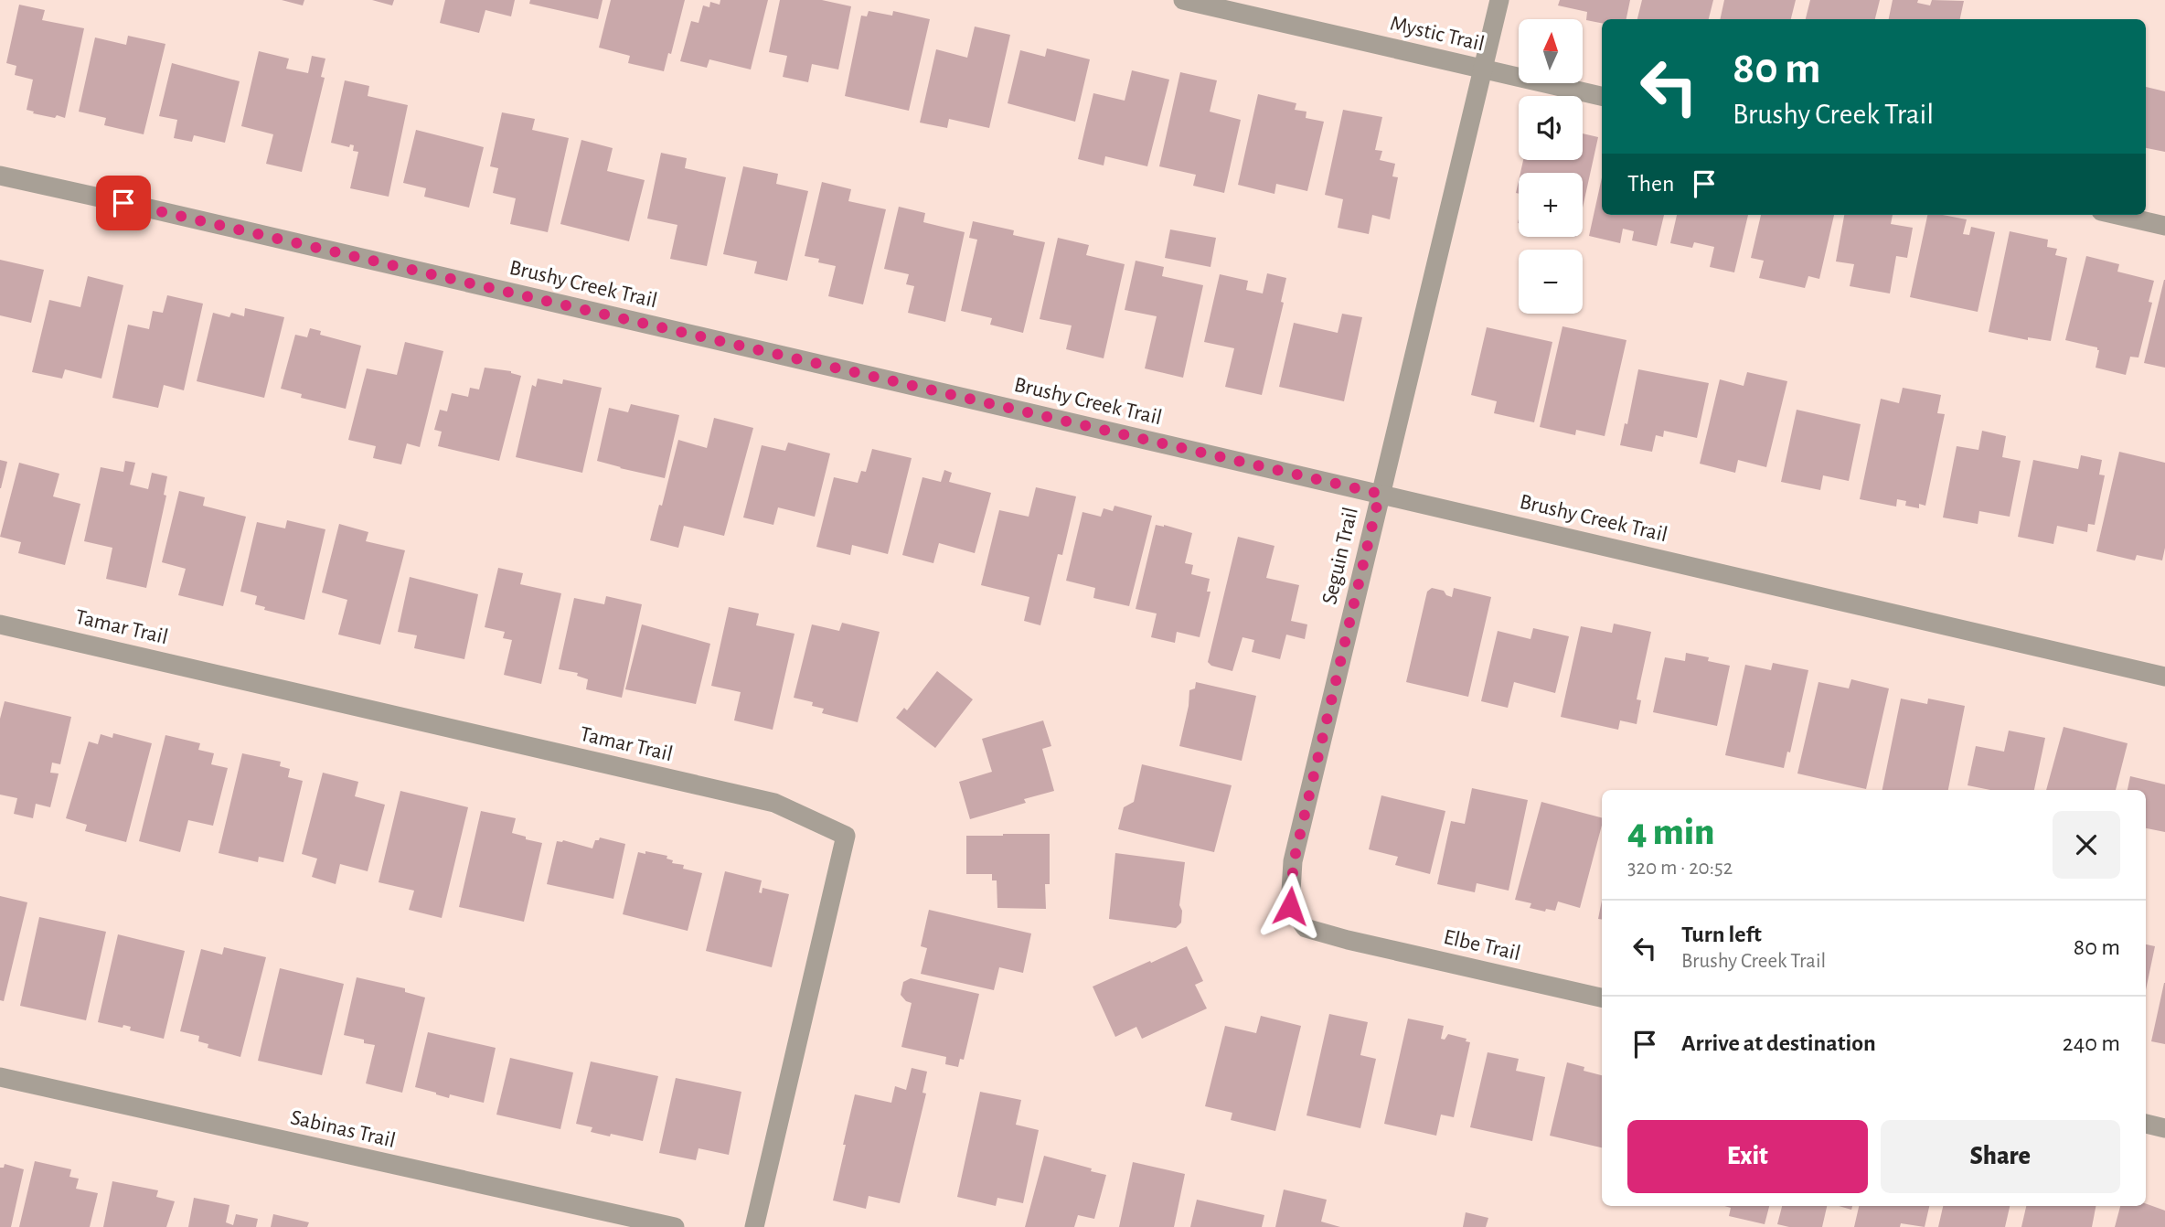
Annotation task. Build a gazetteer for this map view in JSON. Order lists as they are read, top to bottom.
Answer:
{
  "streets": {
    "street": [
      "Mystic Trail",
      "Brushy Creek Trail",
      "Seguin Trail",
      "Tamar Trail",
      "Elbe Trail",
      "Sabinas Trail"
    ]
  },
  "crossings": [
    ["Mystic Trail", "Seguin Trail"],
    ["Brushy Creek Trail", "Seguin Trail"],
    ["Seguin Trail", "Elbe Trail"]
  ],
  "north": "top",
  "page": {
    "map_buttons": ["+", "−"],
    "turn": ["80 m", "Brushy Creek Trail"],
    "then": "Then",
    "heading": ["4 min", "320 m · 20:52"],
    "list": [
      {
        "name": "Turn left",
        "note": "Brushy Creek Trail",
        "value": "80 m"
      },
      {
        "name": "Arrive at destination",
        "value": "240 m"
      }
    ],
    "buttons": ["Exit", "Share"]
  }
}
